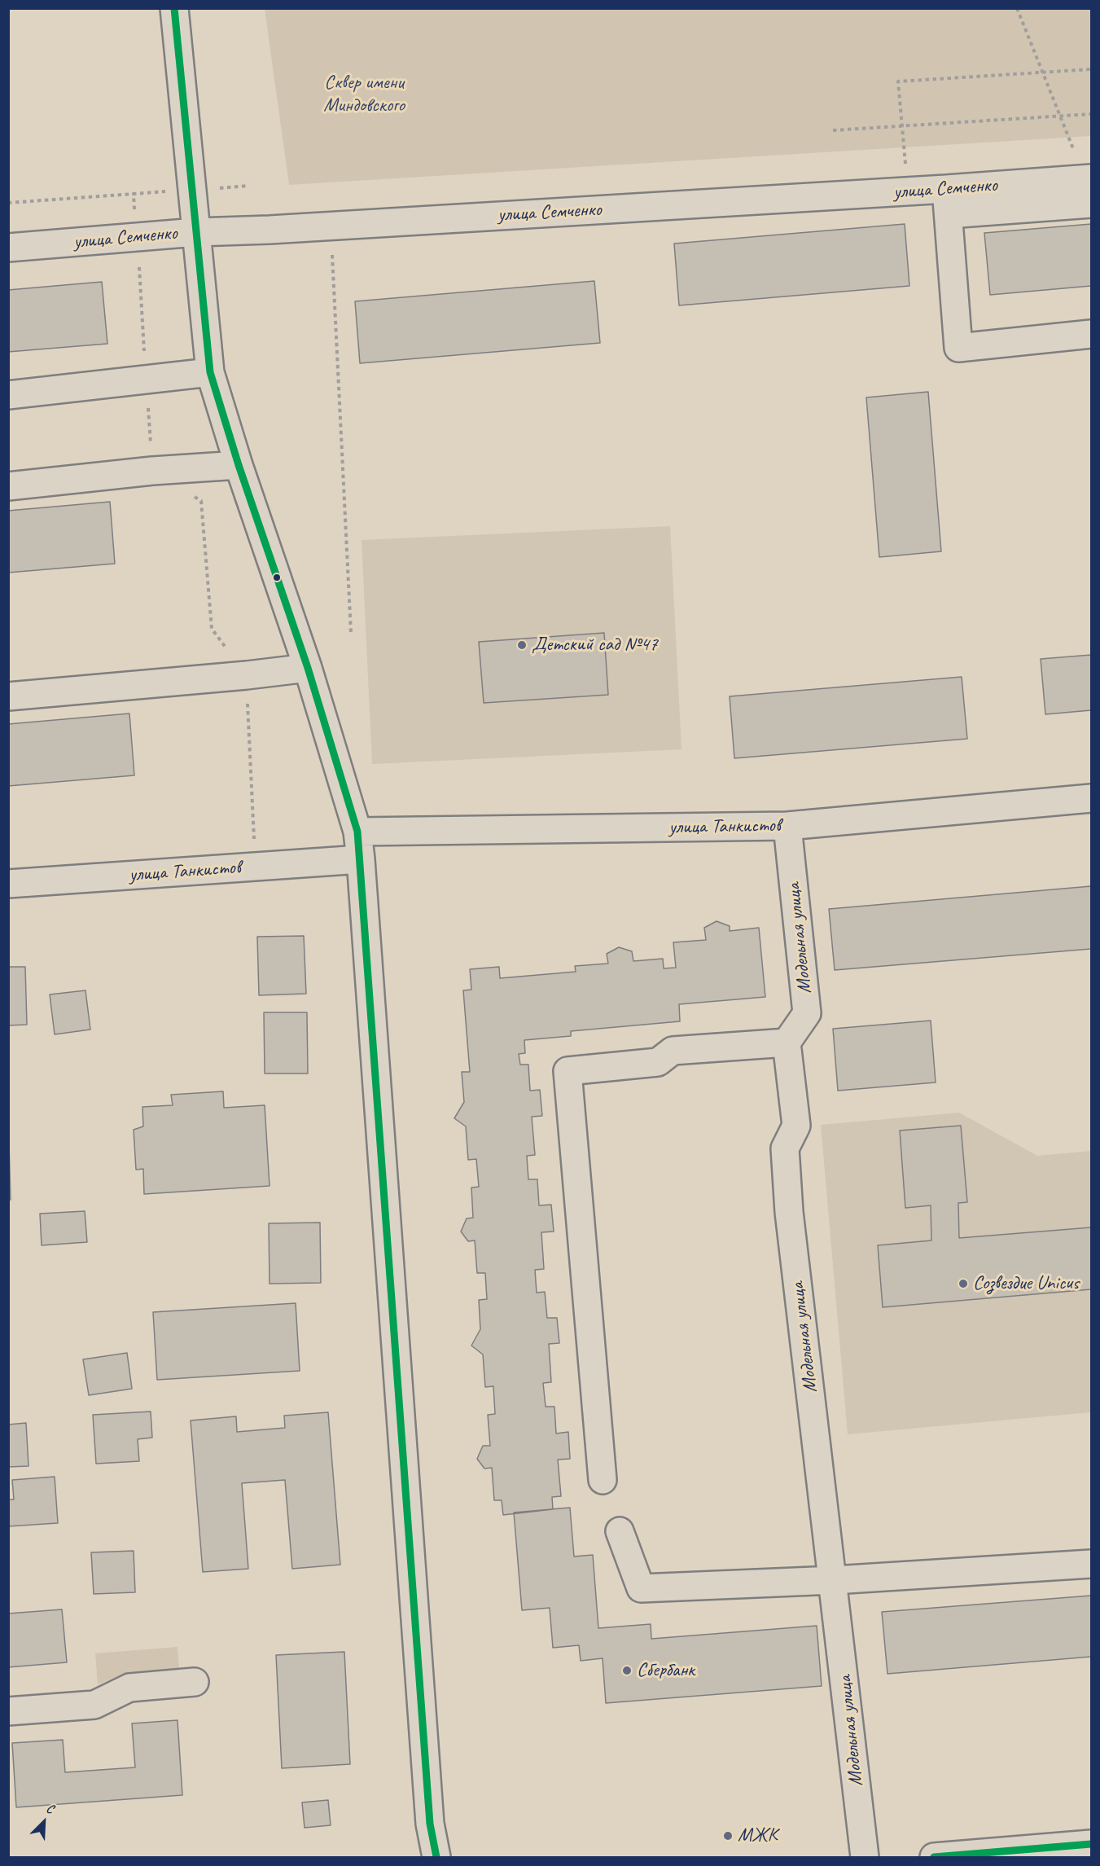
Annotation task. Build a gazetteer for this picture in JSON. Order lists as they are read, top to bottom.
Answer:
{
  "streets": {
    "street": ["улица Семченко", "улица Танкистов", "Модельная улица"]
  },
  "crossings": [
    ["улица Танкистов", "Модельная улица"]
  ],
  "parks": ["Сквер имени Миндовского"],
  "places": [
    "Детский сад №47",
    "Созвездие Unicus",
    "Сбербанк",
    "МЖК"
  ],
  "north": "top right"
}
